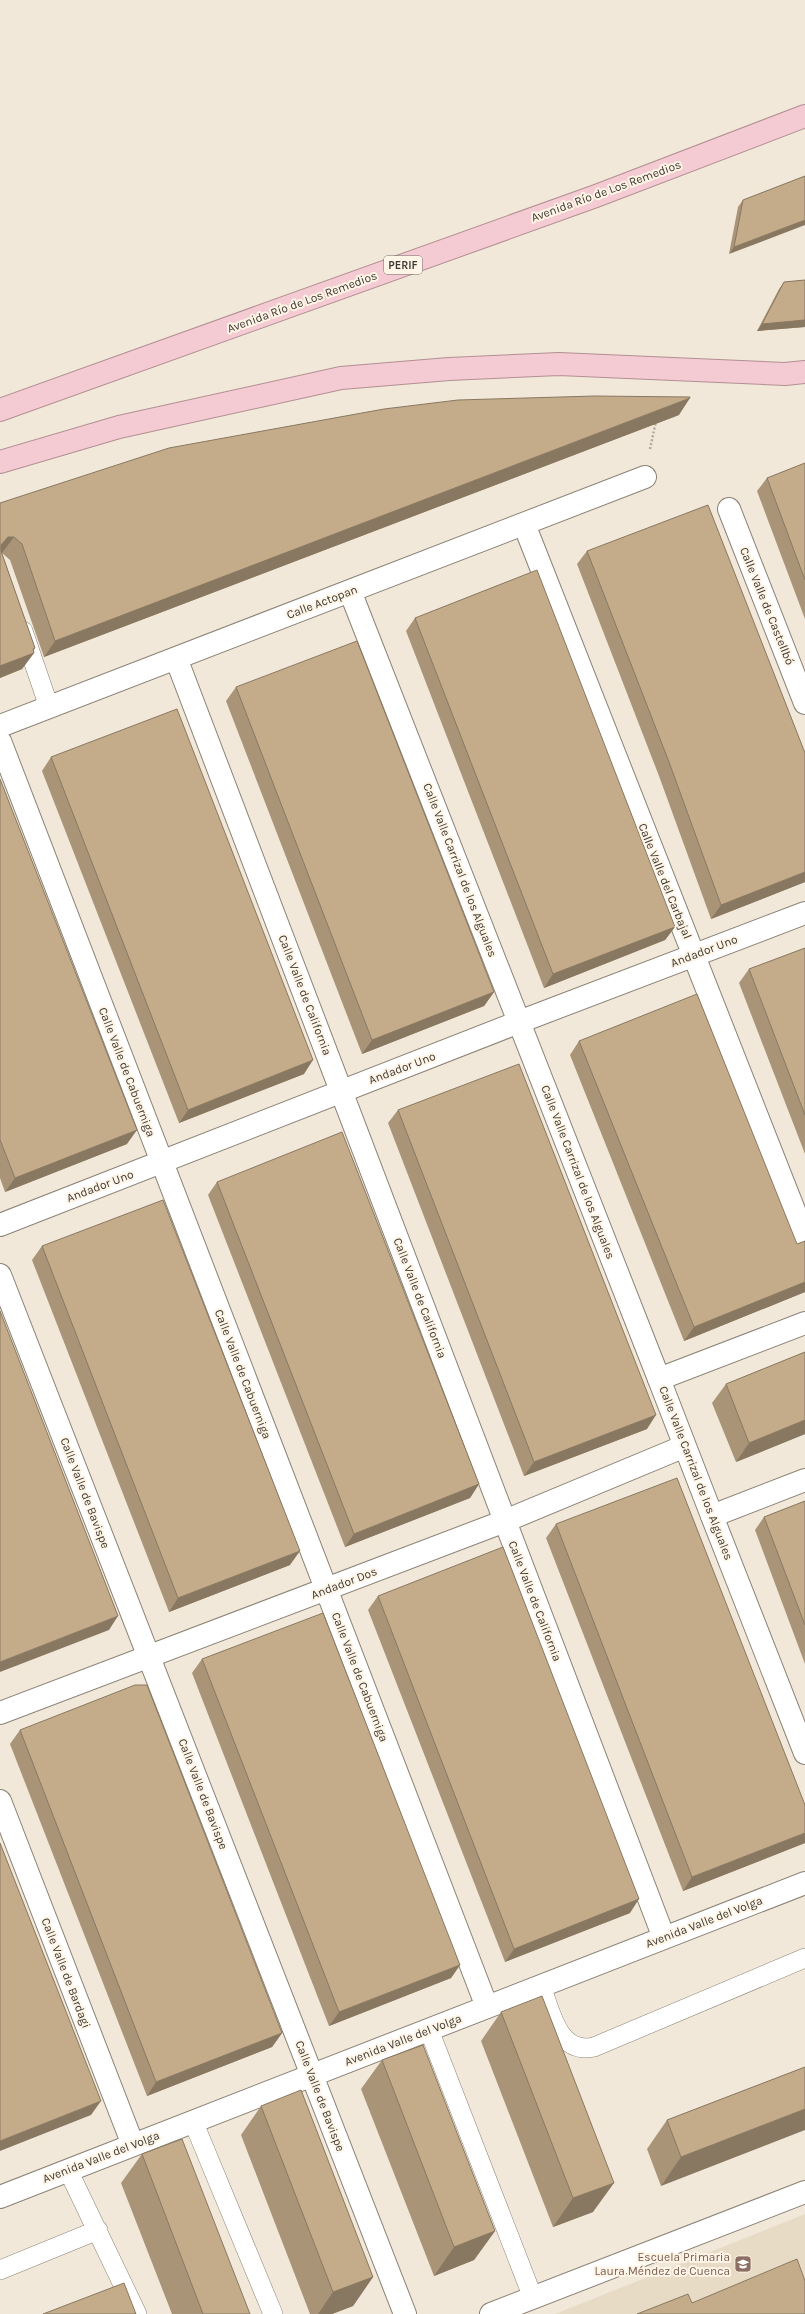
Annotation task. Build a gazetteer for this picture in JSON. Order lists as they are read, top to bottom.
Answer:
{
  "streets": {
    "highway": ["Avenida Río de Los Remedios", "PERIF"],
    "street": [
      "Calle Actopan",
      "Calle Valle de Castellbó",
      "Calle Valle Carrizal de los Alguales",
      "Calle Valle del Carbajal",
      "Andador Uno",
      "Calle Valle de California",
      "Calle Valle de Cabuerniga",
      "Calle Valle de Bavispe",
      "Andador Dos",
      "Avenida Valle del Volga",
      "Calle Valle de Bardagi"
    ]
  },
  "crossings": [
    ["Calle Actopan", "Calle Valle Carrizal de los Alguales"],
    ["Calle Actopan", "Calle Valle del Carbajal"],
    ["Calle Actopan", "Calle Valle de California"],
    ["Calle Valle Carrizal de los Alguales", "Andador Uno"],
    ["Calle Valle Carrizal de los Alguales", "Andador Dos"],
    ["Calle Valle del Carbajal", "Andador Uno"],
    ["Andador Uno", "Calle Valle de California"],
    ["Andador Uno", "Calle Valle de Cabuerniga"],
    ["Calle Valle de California", "Andador Dos"],
    ["Calle Valle de California", "Avenida Valle del Volga"],
    ["Calle Valle de Cabuerniga", "Andador Dos"],
    ["Calle Valle de Cabuerniga", "Avenida Valle del Volga"],
    ["Calle Valle de Bavispe", "Andador Dos"],
    ["Calle Valle de Bavispe", "Avenida Valle del Volga"],
    ["Avenida Valle del Volga", "Calle Valle de Bardagi"]
  ],
  "places": {
    "school or university": ["Escuela Primaria Laura Méndez de Cuenca"]
  }
}
